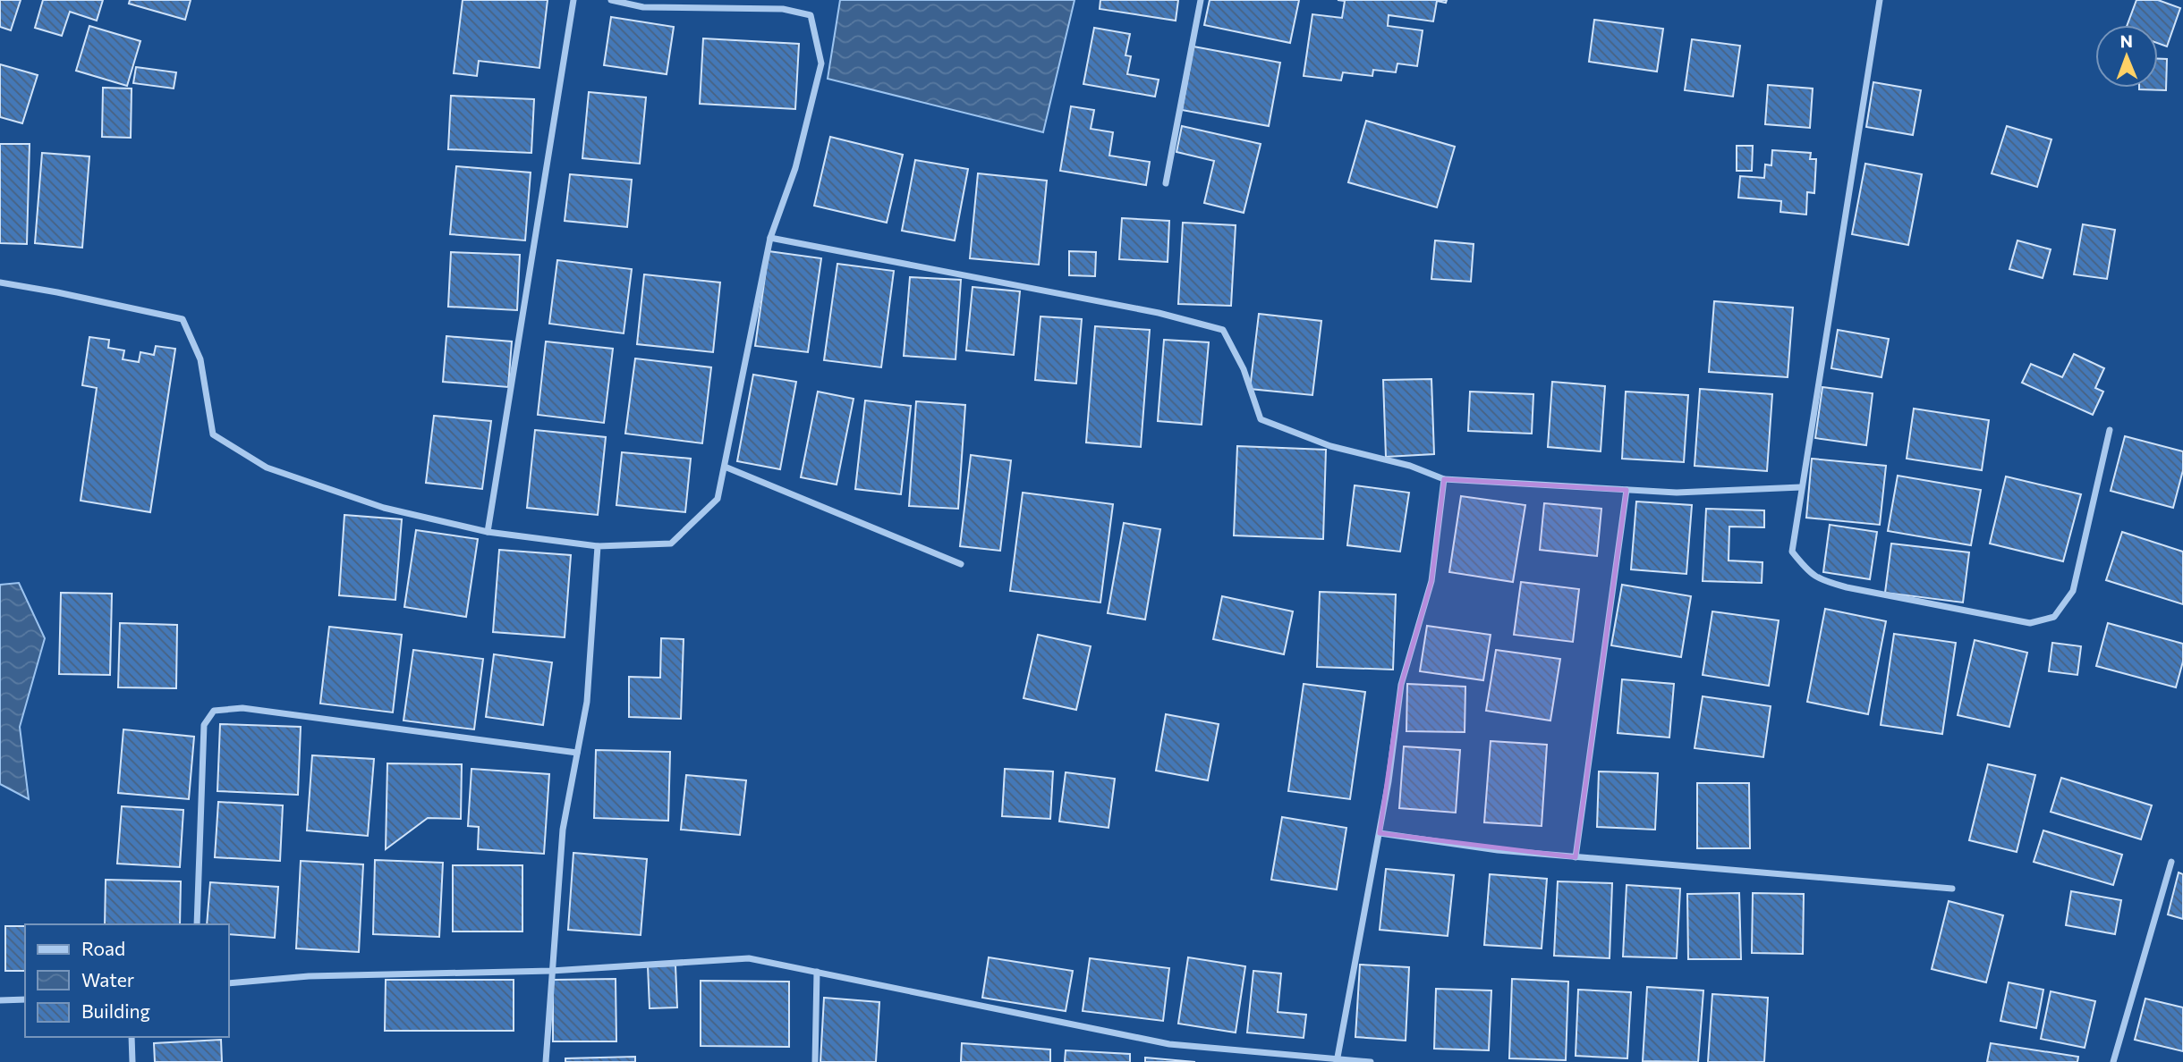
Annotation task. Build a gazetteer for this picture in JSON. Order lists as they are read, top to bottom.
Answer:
{
  "legend": ["Road", "Water", "Building"],
  "north": "top"
}
